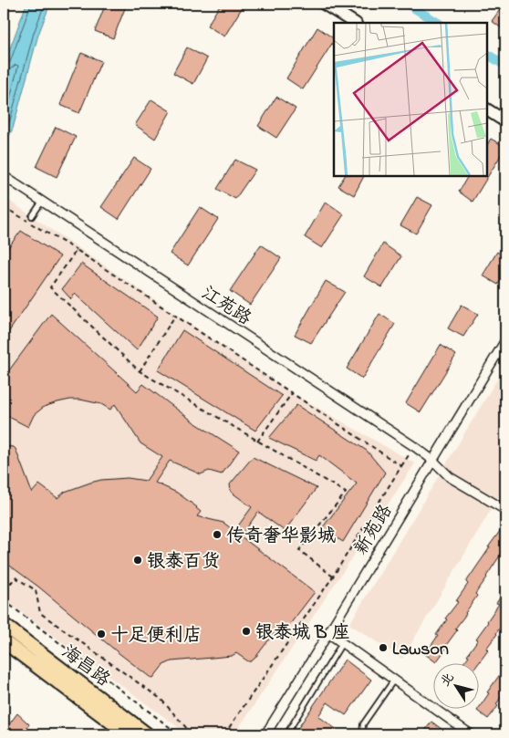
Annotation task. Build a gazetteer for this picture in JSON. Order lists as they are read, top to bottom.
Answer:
{
  "streets": {
    "main road": ["海昌路"],
    "street": ["江苑路", "新苑路"]
  },
  "crossings": [
    ["江苑路", "新苑路"]
  ],
  "places": [
    "传奇奢华影城",
    "银泰百货",
    "银泰城 B 座",
    "十足便利店",
    "Lawson"
  ],
  "north": "top left"
}
